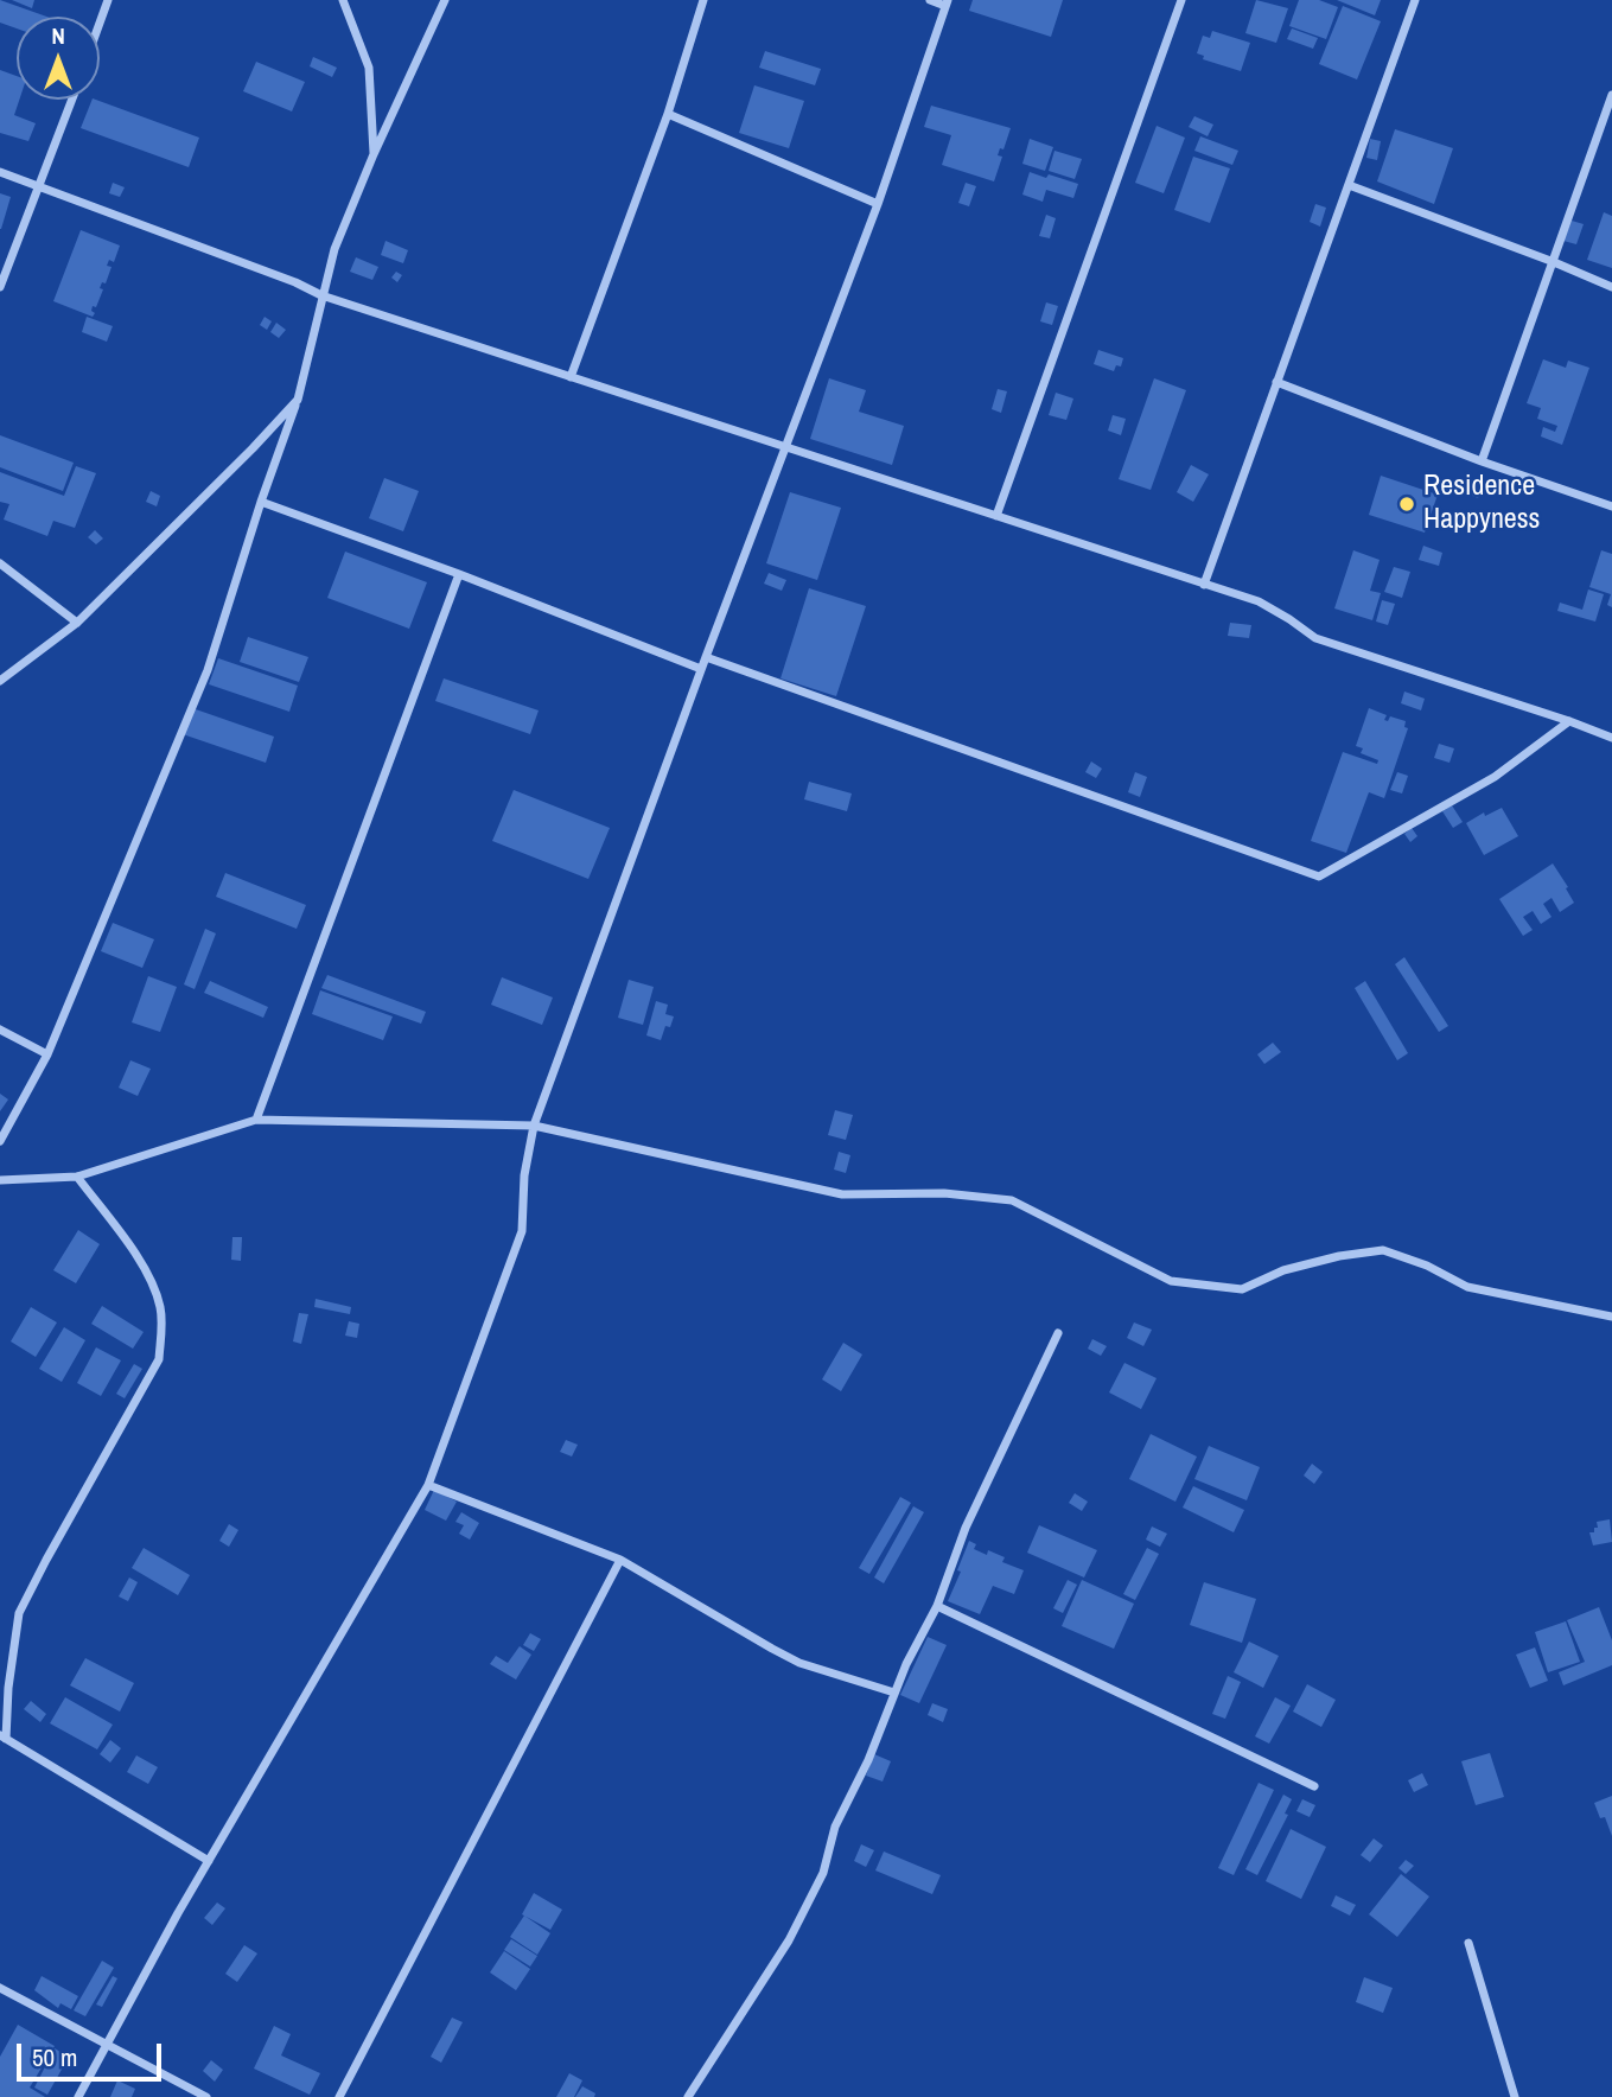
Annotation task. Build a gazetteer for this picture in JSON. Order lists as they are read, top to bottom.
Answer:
{
  "places": ["Residence Happyness"],
  "scale_bar": "50 m",
  "north": "top"
}
